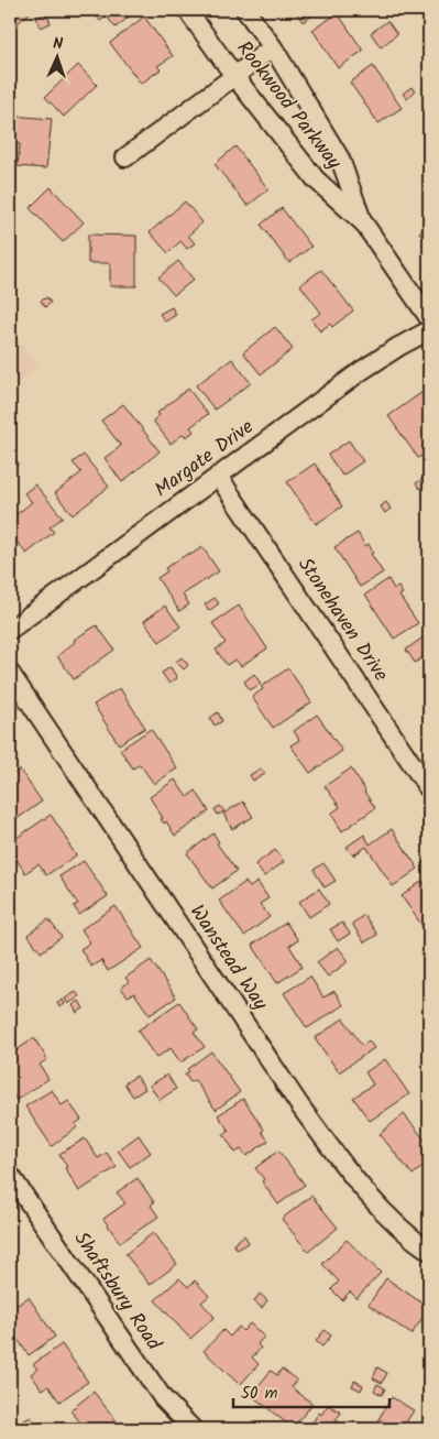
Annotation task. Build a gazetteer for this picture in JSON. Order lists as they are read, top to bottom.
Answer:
{
  "streets": {
    "street": [
      "Rookwood Parkway",
      "Margate Drive",
      "Stonehaven Drive",
      "Wanstead Way",
      "Shaftsbury Road"
    ]
  },
  "crossings": [
    ["Margate Drive", "Stonehaven Drive"]
  ],
  "scale_bar": "50 m",
  "north": "top"
}
